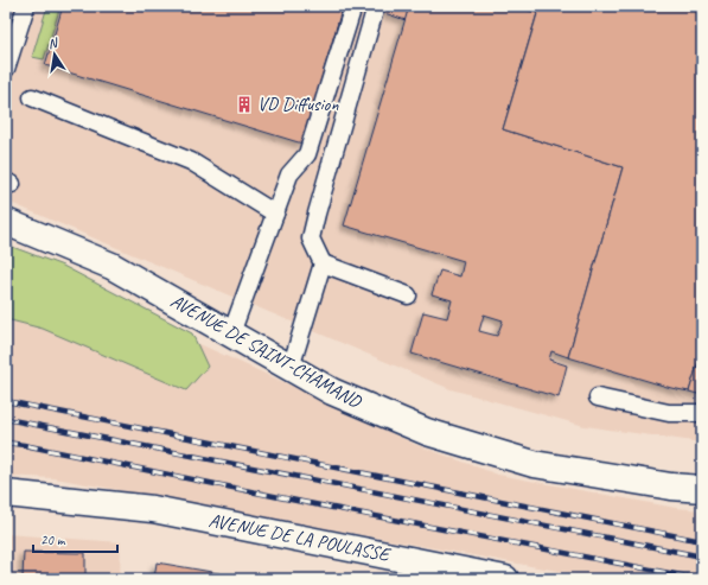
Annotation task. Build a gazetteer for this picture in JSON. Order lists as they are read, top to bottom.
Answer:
{
  "streets": {
    "street": ["AVENUE DE SAINT-CHAMAND", "AVENUE DE LA POULASSE"]
  },
  "places": {
    "building": ["VD Diffusion"]
  },
  "scale_bar": "20 m",
  "north": "top"
}
